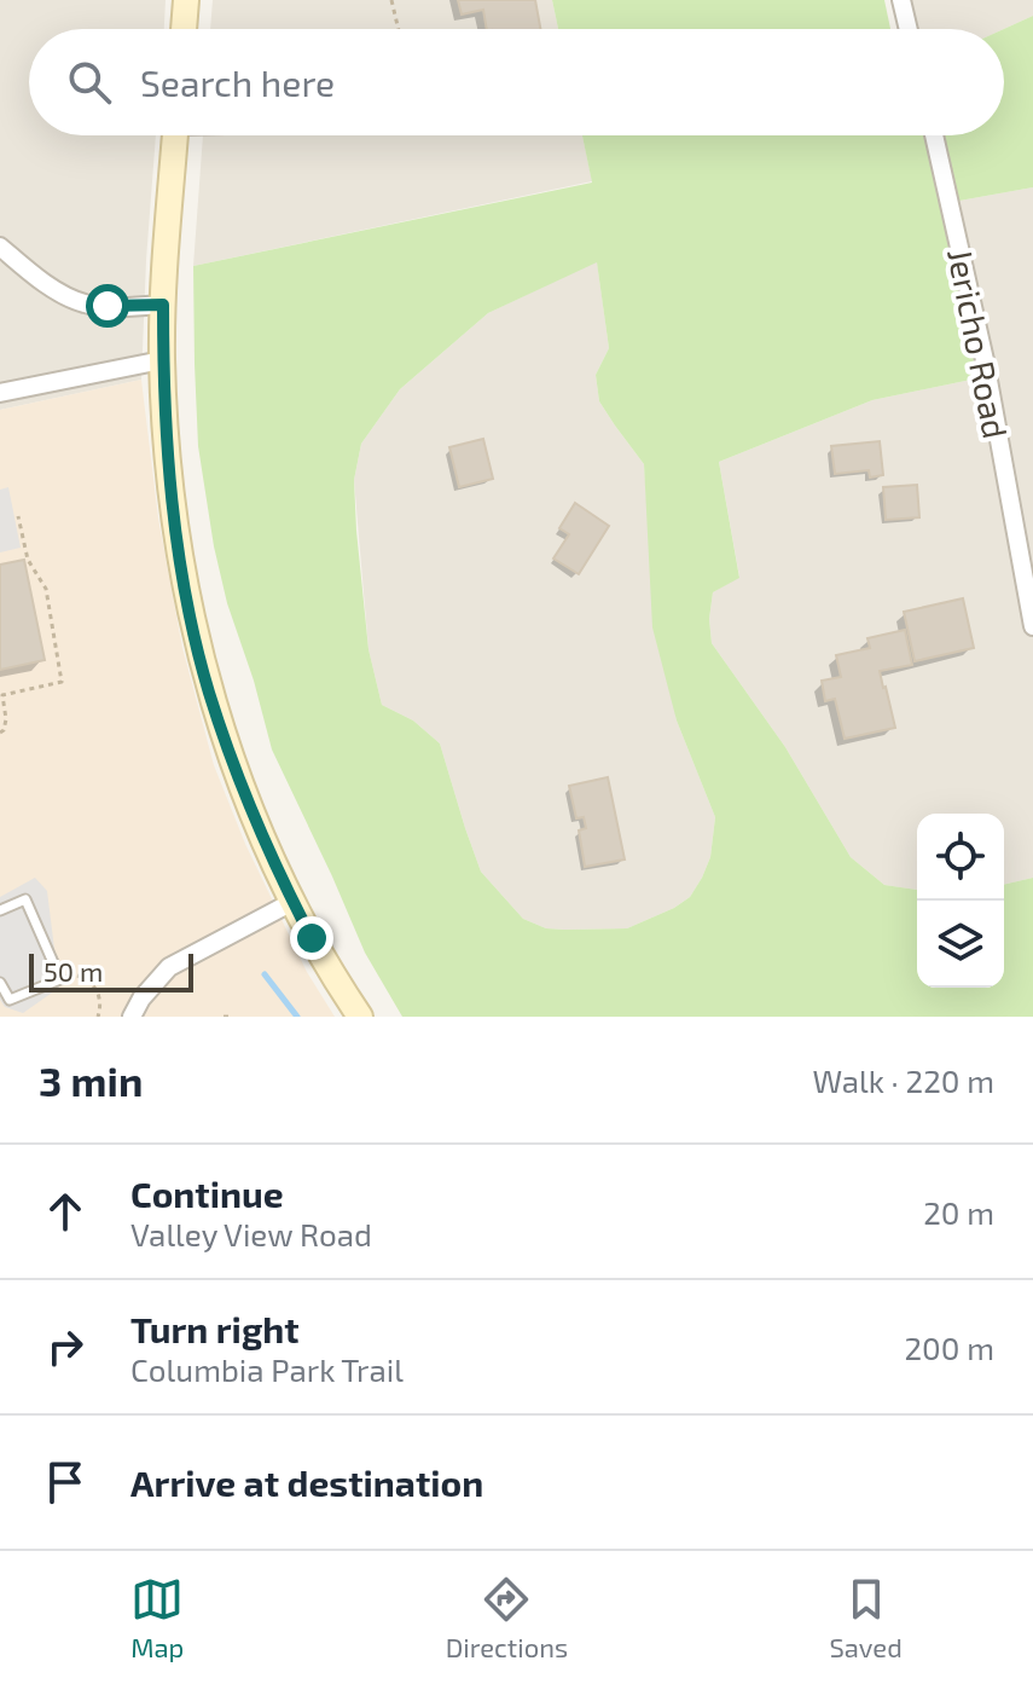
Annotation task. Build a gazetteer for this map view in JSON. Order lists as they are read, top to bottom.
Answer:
{
  "streets": {
    "street": ["Jericho Road"]
  },
  "scale_bar": "50 m",
  "page": {
    "search": "Search here",
    "scale": "50 m",
    "heading": ["3 min", "Walk · 220 m"],
    "list": [
      ["Continue", "Valley View Road", "20 m"],
      ["Turn right", "Columbia Park Trail", "200 m"],
      "Arrive at destination"
    ],
    "nav": ["Map", "Directions", "Saved"]
  }
}
